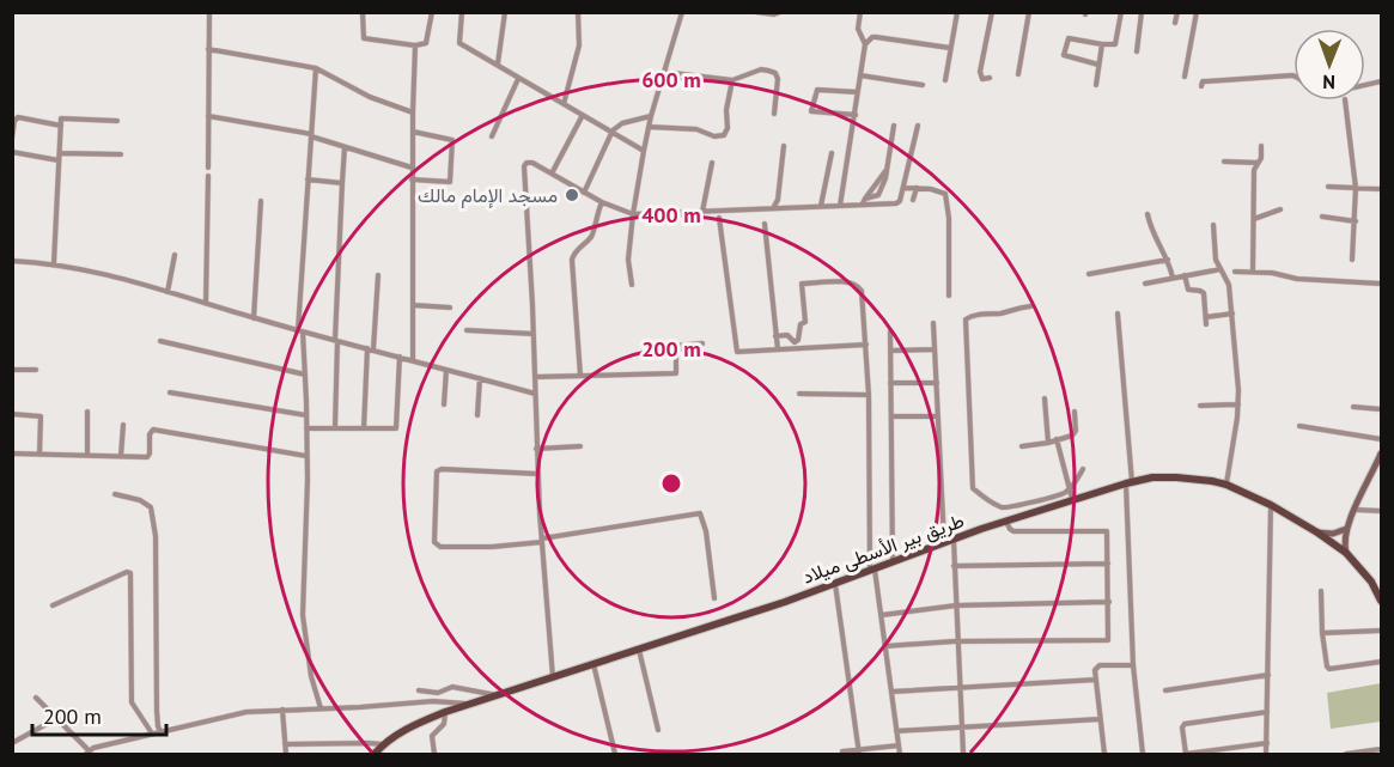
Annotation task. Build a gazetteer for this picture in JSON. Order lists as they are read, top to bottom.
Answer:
{
  "streets": {
    "main road": ["طريق بير الأسطى ميلاد"]
  },
  "places": ["مسجد الإمام مالك"],
  "scale_bar": "200 m",
  "north": "bottom",
  "rings": ["600 m", "400 m", "200 m"]
}
